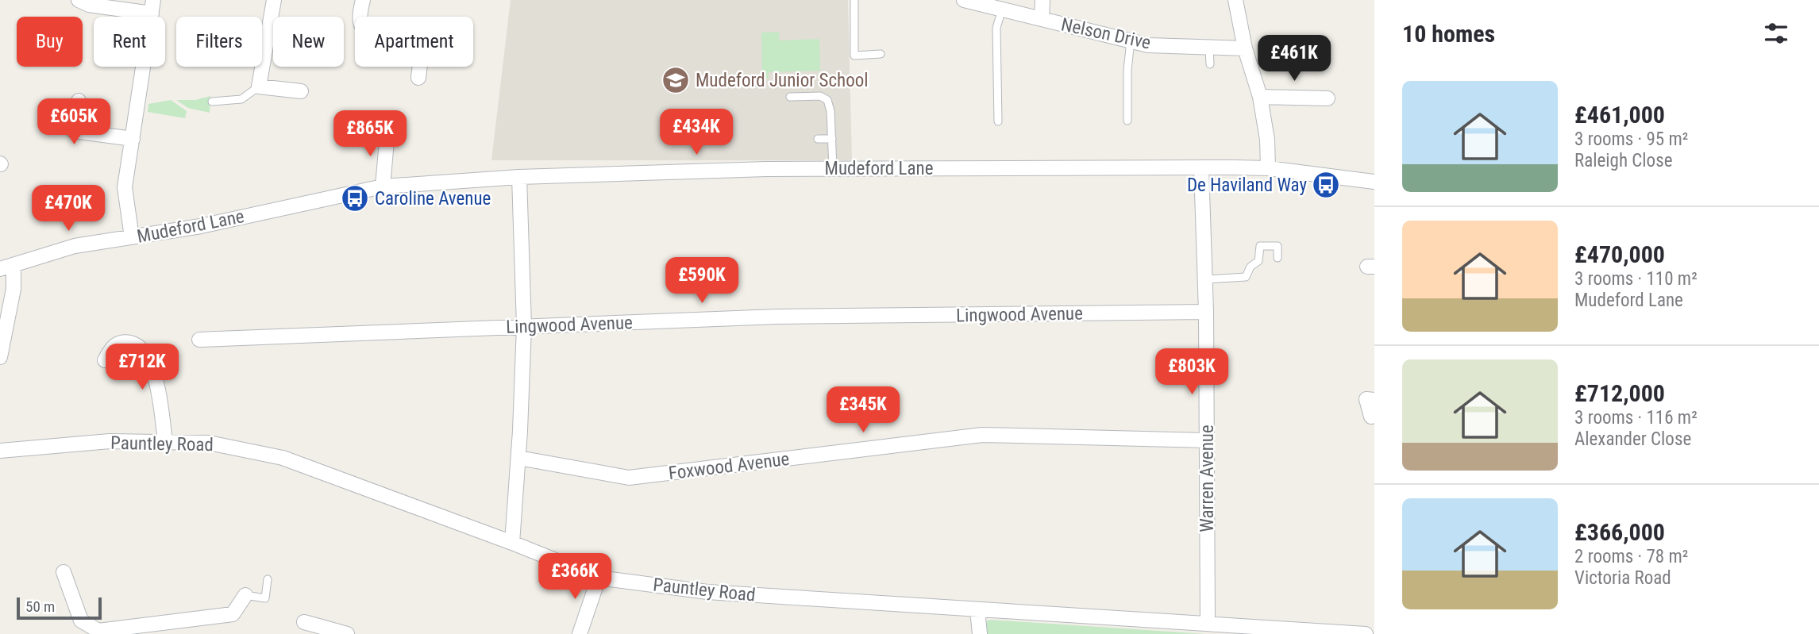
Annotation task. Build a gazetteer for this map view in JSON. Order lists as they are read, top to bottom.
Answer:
{
  "streets": {
    "street": [
      "Nelson Drive",
      "Mudeford Lane",
      "Lingwood Avenue",
      "Pauntley Road",
      "Foxwood Avenue",
      "Warren Avenue"
    ]
  },
  "crossings": [
    ["Mudeford Lane", "Warren Avenue"],
    ["Lingwood Avenue", "Warren Avenue"],
    ["Pauntley Road", "Warren Avenue"],
    ["Foxwood Avenue", "Warren Avenue"]
  ],
  "places": {
    "school or university": ["Mudeford Junior School"],
    "bus stop": ["De Haviland Way", "Caroline Avenue"]
  },
  "scale_bar": "50 m",
  "page": {
    "heading": "10 homes",
    "chip": [
      "Buy",
      "Rent",
      "Filters",
      "New",
      "Apartment"
    ],
    "price": [
      "£461K",
      "£605K",
      "£434K",
      "£865K",
      "£470K",
      "£590K",
      "£712K",
      "£803K",
      "£345K",
      "£366K"
    ],
    "list": [
      {
        "name": "£461,000",
        "note": "3 rooms · 95 m² · Raleigh Close"
      },
      {
        "name": "£470,000",
        "note": "3 rooms · 110 m² · Mudeford Lane"
      },
      {
        "name": "£712,000",
        "note": "3 rooms · 116 m² · Alexander Close"
      },
      {
        "name": "£366,000",
        "note": "2 rooms · 78 m² · Victoria Road"
      }
    ],
    "scale": "50 m"
  }
}
